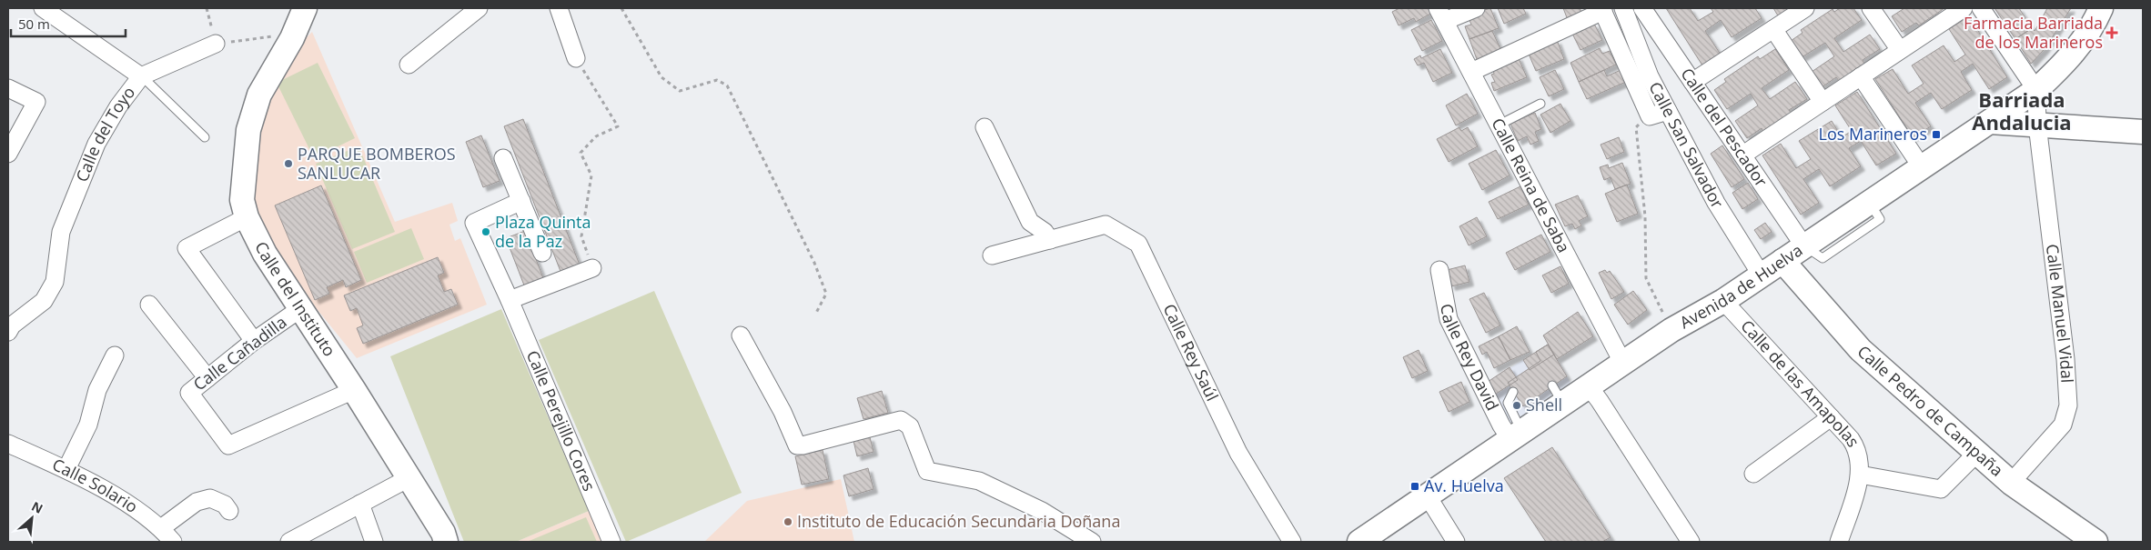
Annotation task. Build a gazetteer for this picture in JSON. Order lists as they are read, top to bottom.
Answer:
{
  "streets": {
    "street": [
      "Calle del Pescador",
      "Calle del Toyo",
      "Calle San Salvador",
      "Calle Reina de Saba",
      "Avenida de Huelva",
      "Calle del Instituto",
      "Calle Manuel Vidal",
      "Calle Rey Saúl",
      "Calle Cañadilla",
      "Calle Rey David",
      "Calle de las Amapolas",
      "Calle Pedro de Campaña",
      "Calle Perejillo Cores",
      "Calle Solario"
    ]
  },
  "crossings": [
    ["Calle del Pescador", "Calle San Salvador"],
    ["Calle del Pescador", "Avenida de Huelva"],
    ["Calle San Salvador", "Avenida de Huelva"],
    ["Calle Reina de Saba", "Avenida de Huelva"],
    ["Avenida de Huelva", "Calle Manuel Vidal"],
    ["Avenida de Huelva", "Calle Rey David"],
    ["Avenida de Huelva", "Calle de las Amapolas"],
    ["Avenida de Huelva", "Calle Pedro de Campaña"],
    ["Calle del Instituto", "Calle Cañadilla"],
    ["Calle Manuel Vidal", "Calle Pedro de Campaña"]
  ],
  "districts": ["Barriada Andalucia"],
  "places": {
    "health": ["Farmacia Barriada de los Marineros"],
    "transit": ["Los Marineros", "Av. Huelva"],
    "other": [
      "PARQUE BOMBEROS SANLUCAR",
      "Plaza Quinta de la Paz",
      "Shell",
      "Instituto de Educación Secundaria Doñana"
    ]
  },
  "scale_bar": "50 m",
  "north": "top right"
}
